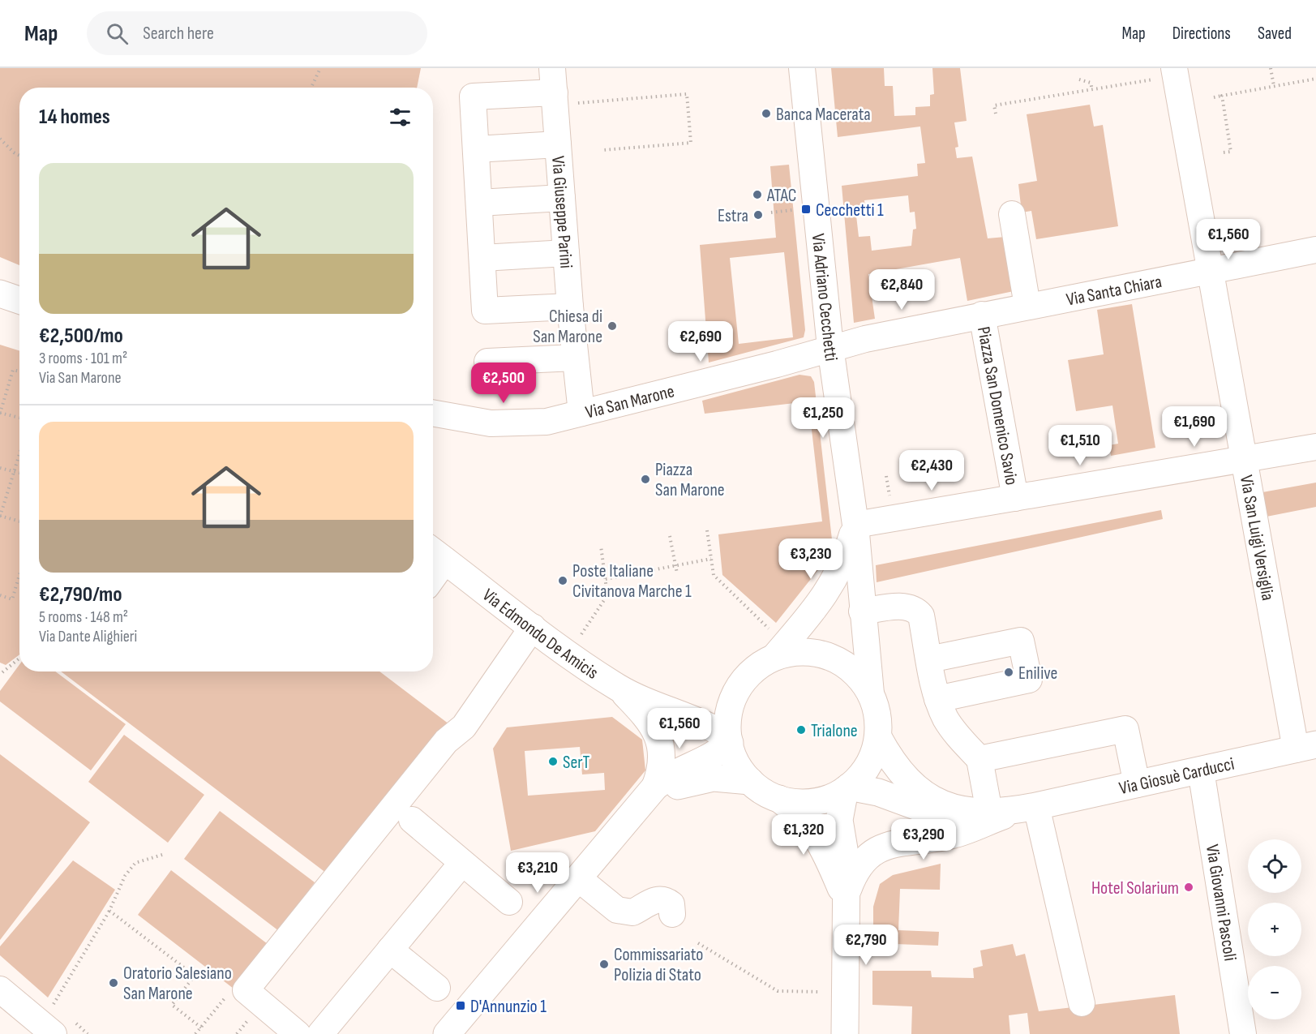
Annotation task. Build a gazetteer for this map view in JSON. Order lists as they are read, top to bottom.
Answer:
{
  "streets": {
    "main road": ["Via Edmondo De Amicis", "Via Giosuè Carducci"],
    "street": [
      "Via Giuseppe Parini",
      "Via Santa Chiara",
      "Via Adriano Cecchetti",
      "Via San Marone",
      "Piazza San Domenico Savio",
      "Via San Luigi Versiglia",
      "Via Giovanni Pascoli"
    ]
  },
  "crossings": [
    ["Via Giuseppe Parini", "Via San Marone"],
    ["Via Santa Chiara", "Via Adriano Cecchetti"],
    ["Via Santa Chiara", "Via San Marone"],
    ["Via Santa Chiara", "Piazza San Domenico Savio"],
    ["Via Santa Chiara", "Via San Luigi Versiglia"],
    ["Via Adriano Cecchetti", "Via San Marone"],
    ["Via Adriano Cecchetti", "Via Edmondo De Amicis"],
    ["Via Adriano Cecchetti", "Via Giosuè Carducci"],
    ["Via San Luigi Versiglia", "Via Giosuè Carducci"],
    ["Via Edmondo De Amicis", "Via Giosuè Carducci"],
    ["Via Giosuè Carducci", "Via Giovanni Pascoli"]
  ],
  "places": {
    "other": [
      "Banca Macerata",
      "ATAC",
      "Estra",
      "Chiesa di San Marone",
      "Piazza San Marone",
      "Poste Italiane Civitanova Marche 1",
      "Enilive",
      "Trialone",
      "SerT",
      "Hotel Solarium",
      "Commissariato Polizia di Stato",
      "Oratorio Salesiano San Marone"
    ],
    "transit": ["Cecchetti 1", "D'Annunzio 1"]
  },
  "page": {
    "header": "Map",
    "search": "Search here",
    "nav": ["Map", "Directions", "Saved"],
    "heading": "14 homes",
    "list": [
      {
        "name": "€2,500/mo",
        "note": "3 rooms · 101 m² · Via San Marone"
      },
      {
        "name": "€2,790/mo",
        "note": "5 rooms · 148 m² · Via Dante Alighieri"
      }
    ],
    "price": [
      "€1,560",
      "€2,840",
      "€2,690",
      "€2,500",
      "€1,250",
      "€1,690",
      "€1,510",
      "€2,430",
      "€3,230",
      "€1,560",
      "€1,320",
      "€3,290",
      "€3,210",
      "€2,790"
    ],
    "map_buttons": ["+", "−"]
  }
}
